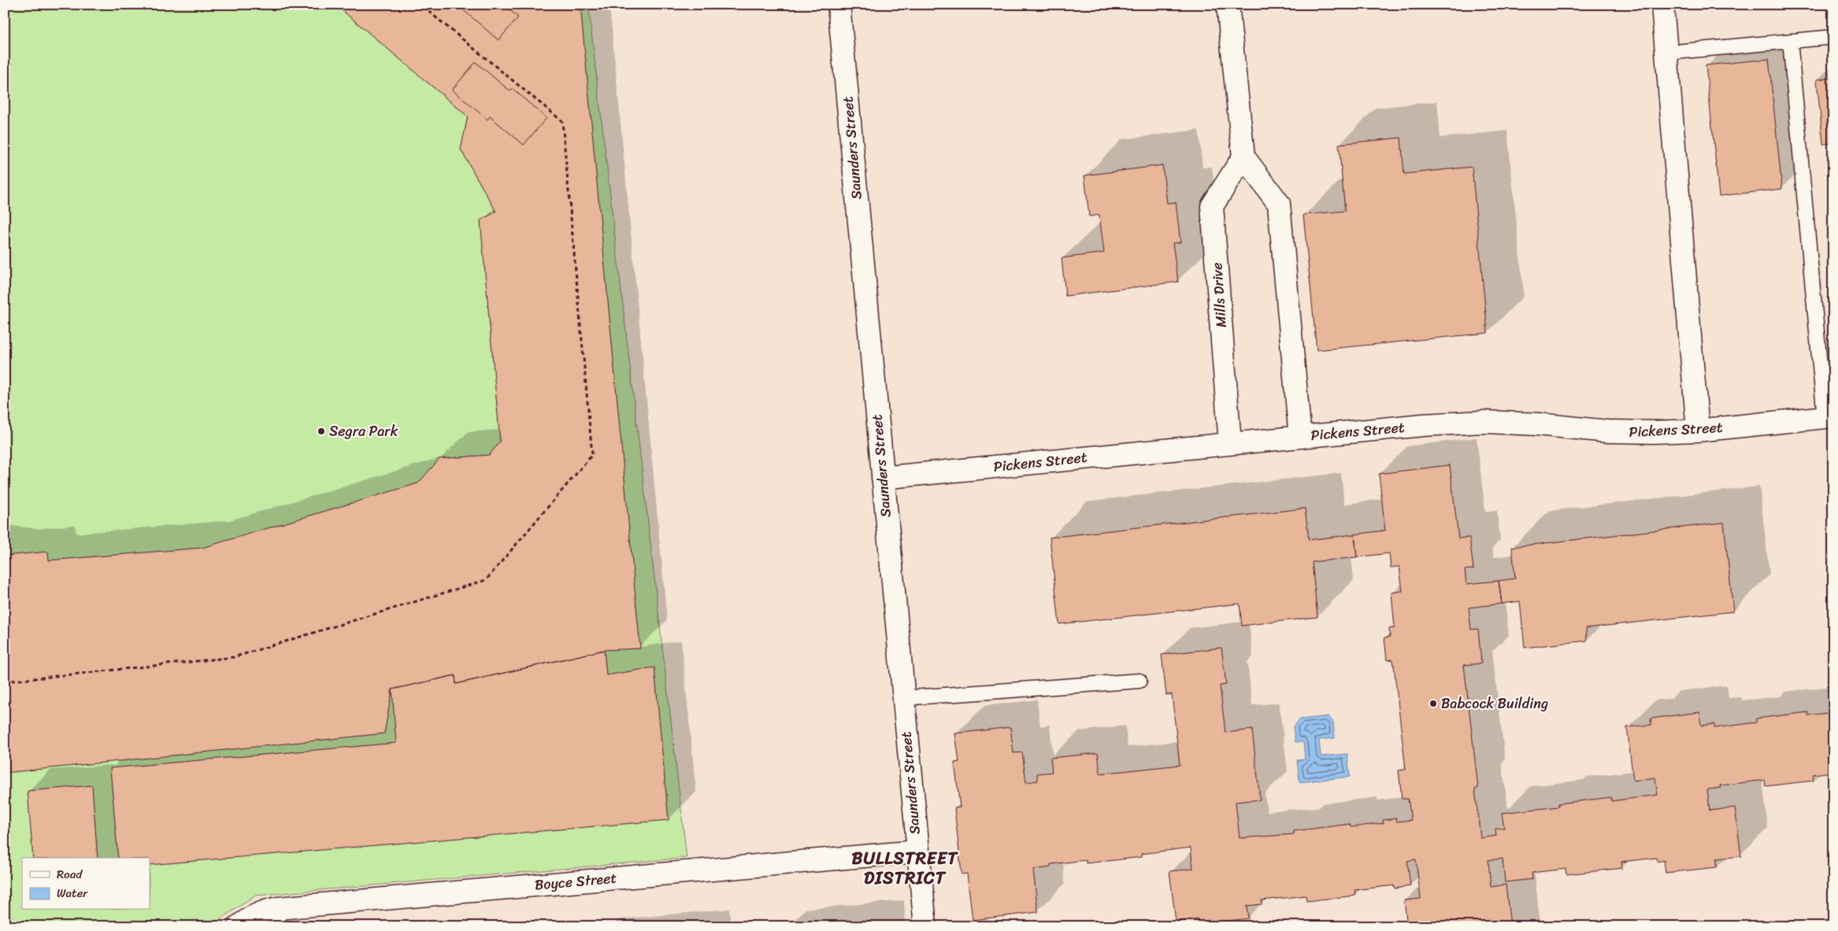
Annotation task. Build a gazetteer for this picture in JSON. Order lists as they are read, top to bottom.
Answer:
{
  "streets": {
    "street": [
      "Saunders Street",
      "Mills Drive",
      "Pickens Street",
      "Boyce Street"
    ]
  },
  "crossings": [
    ["Saunders Street", "Pickens Street"],
    ["Saunders Street", "Boyce Street"],
    ["Mills Drive", "Pickens Street"]
  ],
  "districts": ["BULLSTREET DISTRICT"],
  "places": ["Segra Park", "Babcock Building"],
  "legend": ["Road", "Water"]
}
